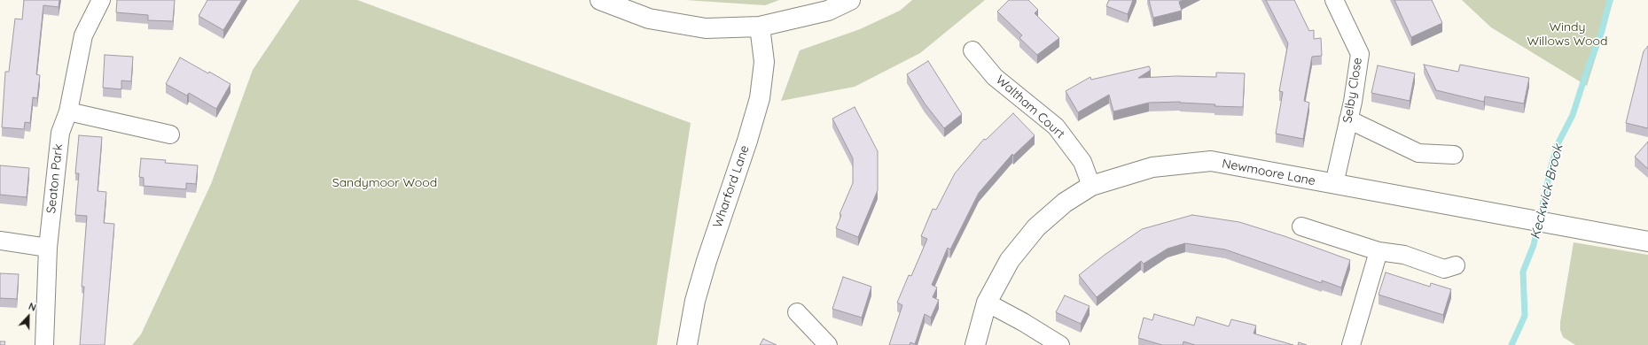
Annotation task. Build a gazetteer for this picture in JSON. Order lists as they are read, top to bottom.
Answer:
{
  "streets": {
    "street": [
      "Selby Close",
      "Waltham Court",
      "Newmoore Lane",
      "Seaton Park",
      "Wharford Lane"
    ]
  },
  "crossings": [
    ["Selby Close", "Newmoore Lane"],
    ["Waltham Court", "Newmoore Lane"]
  ],
  "water": ["Keckwick Brook"],
  "parks": ["Windy Willows Wood", "Sandymoor Wood"],
  "north": "top"
}
